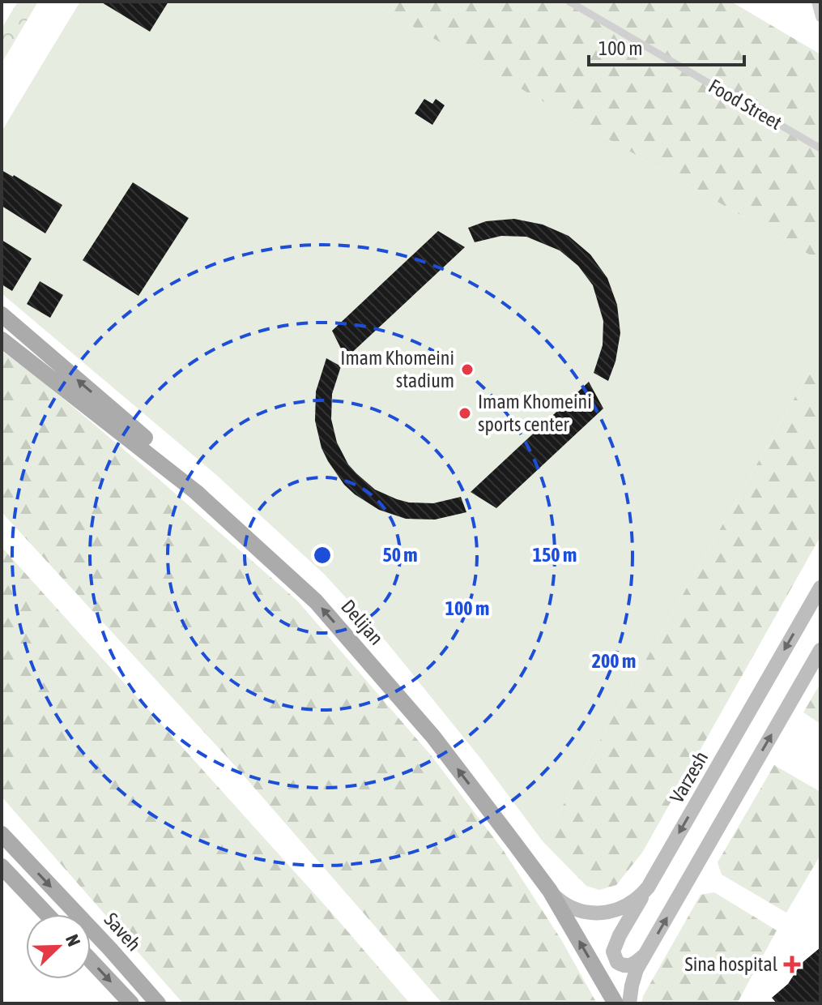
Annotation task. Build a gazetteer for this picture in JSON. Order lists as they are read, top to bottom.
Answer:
{
  "streets": {
    "main road": ["Delijan", "Varzesh", "Saveh"],
    "street": ["Food Street"]
  },
  "crossings": [
    ["Delijan", "Varzesh"]
  ],
  "one_way": ["Delijan"],
  "places": {
    "other": ["Imam Khomeini stadium", "Imam Khomeini sports center"],
    "health": ["Sina hospital"]
  },
  "scale_bar": "100 m",
  "north": "top right",
  "rings": [
    "50 m",
    "150 m",
    "100 m",
    "200 m"
  ]
}
